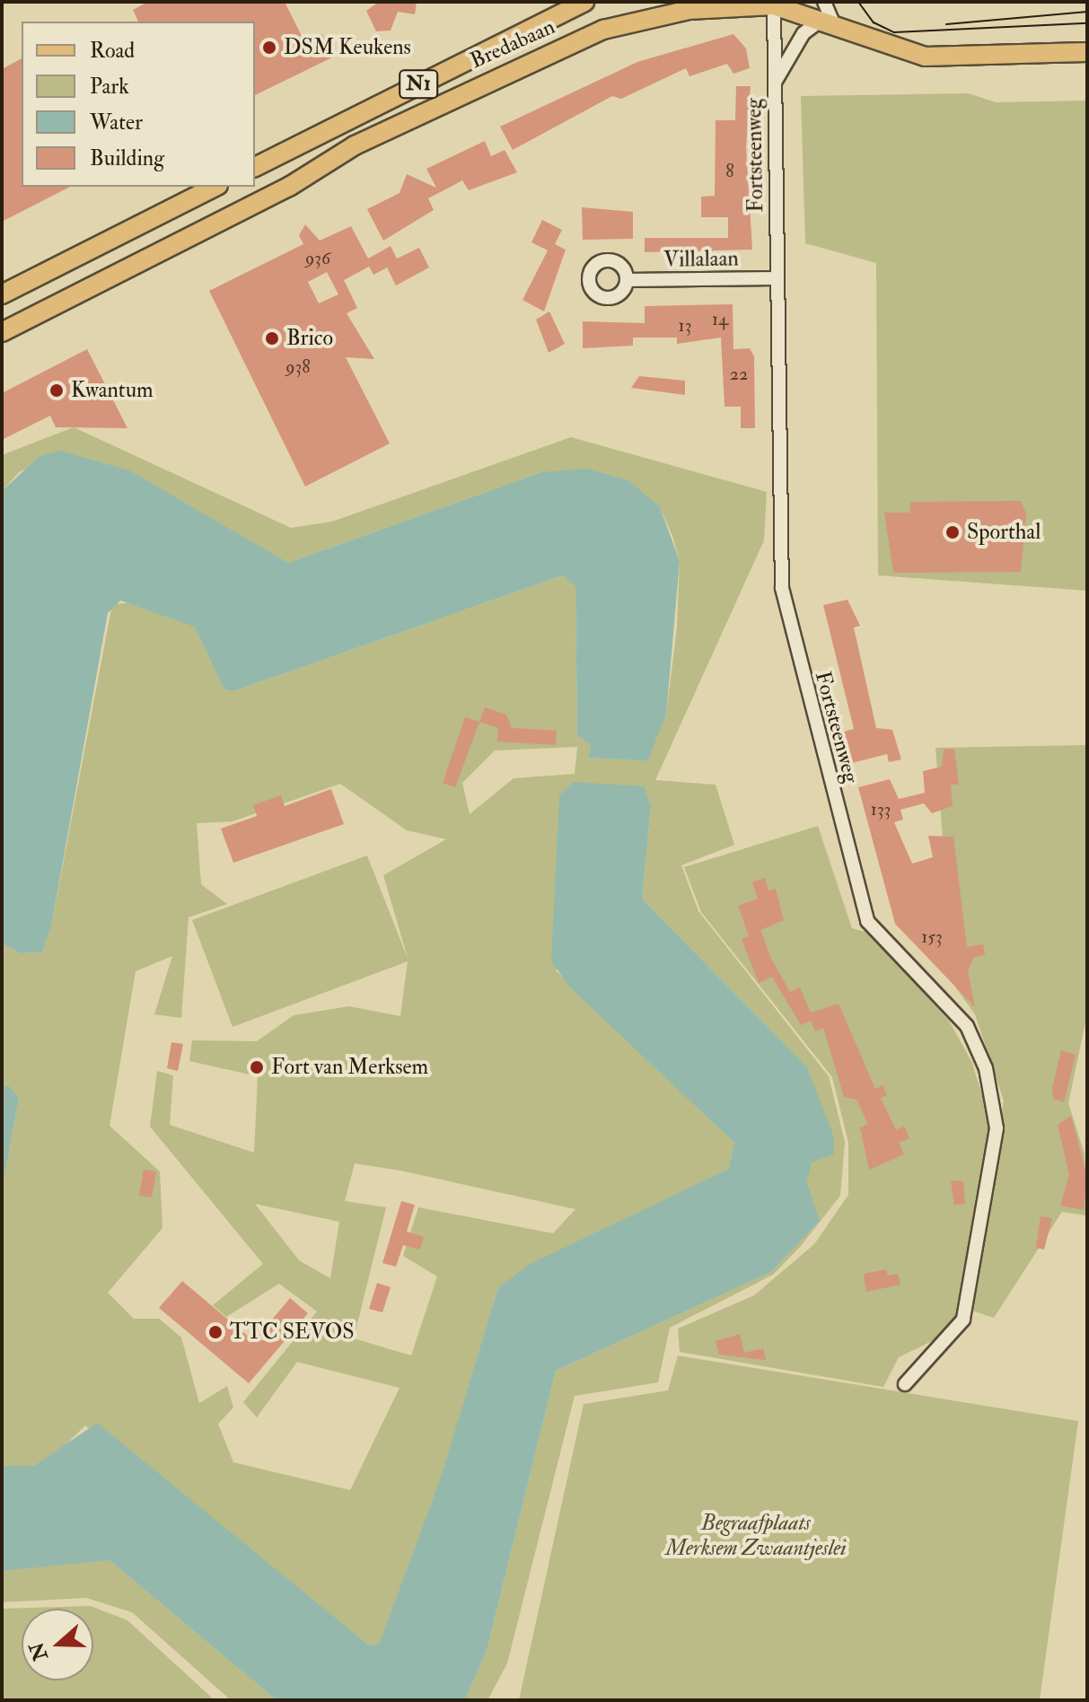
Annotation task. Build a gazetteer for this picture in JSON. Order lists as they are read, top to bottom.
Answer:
{
  "streets": {
    "main road": ["Bredabaan", "N1"],
    "street": ["Fortsteenweg", "Villalaan"]
  },
  "crossings": [
    ["Bredabaan", "Fortsteenweg"],
    ["Fortsteenweg", "Villalaan"]
  ],
  "parks": ["Begraafplaats Merksem Zwaantjeslei"],
  "places": [
    "DSM Keukens",
    "Brico",
    "Kwantum",
    "Sporthal",
    "Fort van Merksem",
    "TTC SEVOS"
  ],
  "house_numbers": [
    "8",
    "936",
    "14",
    "13",
    "938",
    "22",
    "133",
    "153"
  ],
  "legend": [
    "Road",
    "Park",
    "Water",
    "Building"
  ],
  "north": "left"
}
